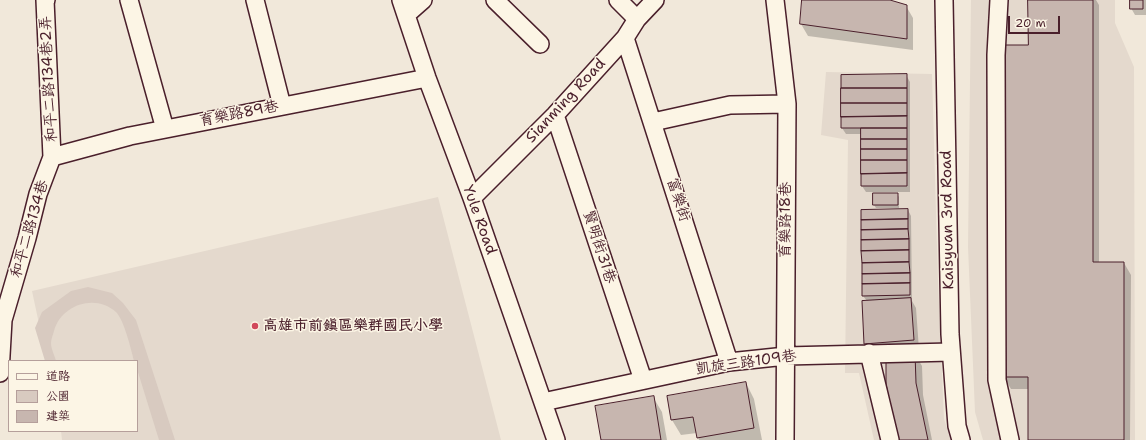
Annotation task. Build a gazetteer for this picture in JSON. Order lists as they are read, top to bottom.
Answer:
{
  "streets": {
    "street": [
      "和平二路134巷2弄",
      "Sianming Road",
      "育樂路89巷",
      "富樂街",
      "Yule Road",
      "育樂路18巷",
      "Kaisyuan 3rd Road",
      "和平二路134巷",
      "賢明街31巷",
      "凱旋三路109巷"
    ]
  },
  "crossings": [
    ["和平二路134巷2弄", "育樂路89巷"],
    ["和平二路134巷2弄", "和平二路134巷"],
    ["Sianming Road", "富樂街"],
    ["Sianming Road", "Yule Road"],
    ["Sianming Road", "賢明街31巷"],
    ["育樂路89巷", "Yule Road"],
    ["育樂路89巷", "和平二路134巷"],
    ["富樂街", "凱旋三路109巷"],
    ["Yule Road", "凱旋三路109巷"],
    ["育樂路18巷", "凱旋三路109巷"],
    ["Kaisyuan 3rd Road", "凱旋三路109巷"],
    ["賢明街31巷", "凱旋三路109巷"]
  ],
  "places": ["高雄市前鎮區樂群國民小學"],
  "legend": ["道路", "公園", "建築"],
  "scale_bar": "20 m"
}
